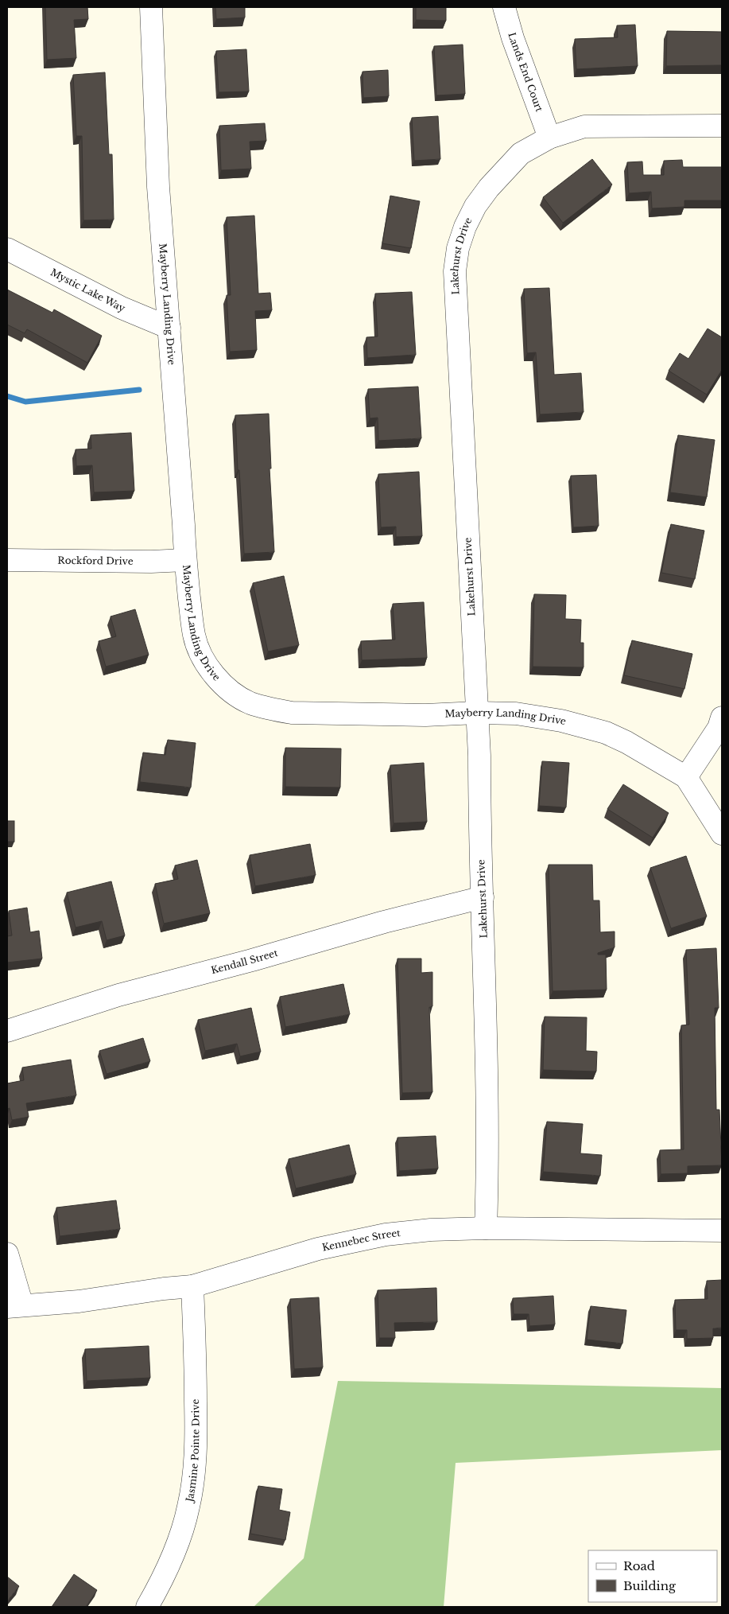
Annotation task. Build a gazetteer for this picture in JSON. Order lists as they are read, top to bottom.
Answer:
{
  "streets": {
    "street": [
      "Lands End Court",
      "Lakehurst Drive",
      "Mystic Lake Way",
      "Mayberry Landing Drive",
      "Rockford Drive",
      "Kendall Street",
      "Kennebec Street",
      "Jasmine Pointe Drive"
    ]
  },
  "crossings": [
    ["Lands End Court", "Lakehurst Drive"],
    ["Lakehurst Drive", "Mayberry Landing Drive"],
    ["Lakehurst Drive", "Kendall Street"],
    ["Lakehurst Drive", "Kennebec Street"],
    ["Mystic Lake Way", "Mayberry Landing Drive"],
    ["Mayberry Landing Drive", "Rockford Drive"],
    ["Kennebec Street", "Jasmine Pointe Drive"]
  ],
  "legend": ["Road", "Building"]
}
